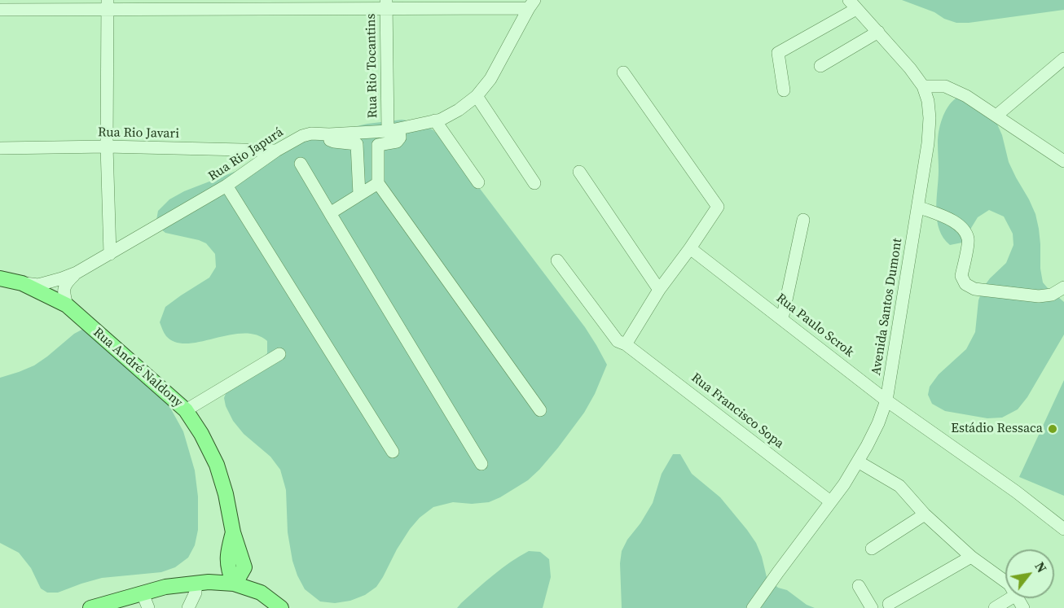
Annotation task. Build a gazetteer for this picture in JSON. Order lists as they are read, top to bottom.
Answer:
{
  "streets": {
    "main road": ["Rua André Naldony"],
    "street": [
      "Rua Rio Tocantins",
      "Rua Rio Javari",
      "Rua Rio Japurá",
      "Avenida Santos Dumont",
      "Rua Paulo Scrok",
      "Rua Francisco Sopa"
    ]
  },
  "crossings": [
    ["Rua Rio Tocantins", "Rua Rio Japurá"],
    ["Rua Rio Javari", "Rua Rio Japurá"],
    ["Rua Rio Japurá", "Rua André Naldony"],
    ["Avenida Santos Dumont", "Rua Paulo Scrok"],
    ["Avenida Santos Dumont", "Rua Francisco Sopa"]
  ],
  "places": ["Estádio Ressaca"],
  "north": "top right"
}
